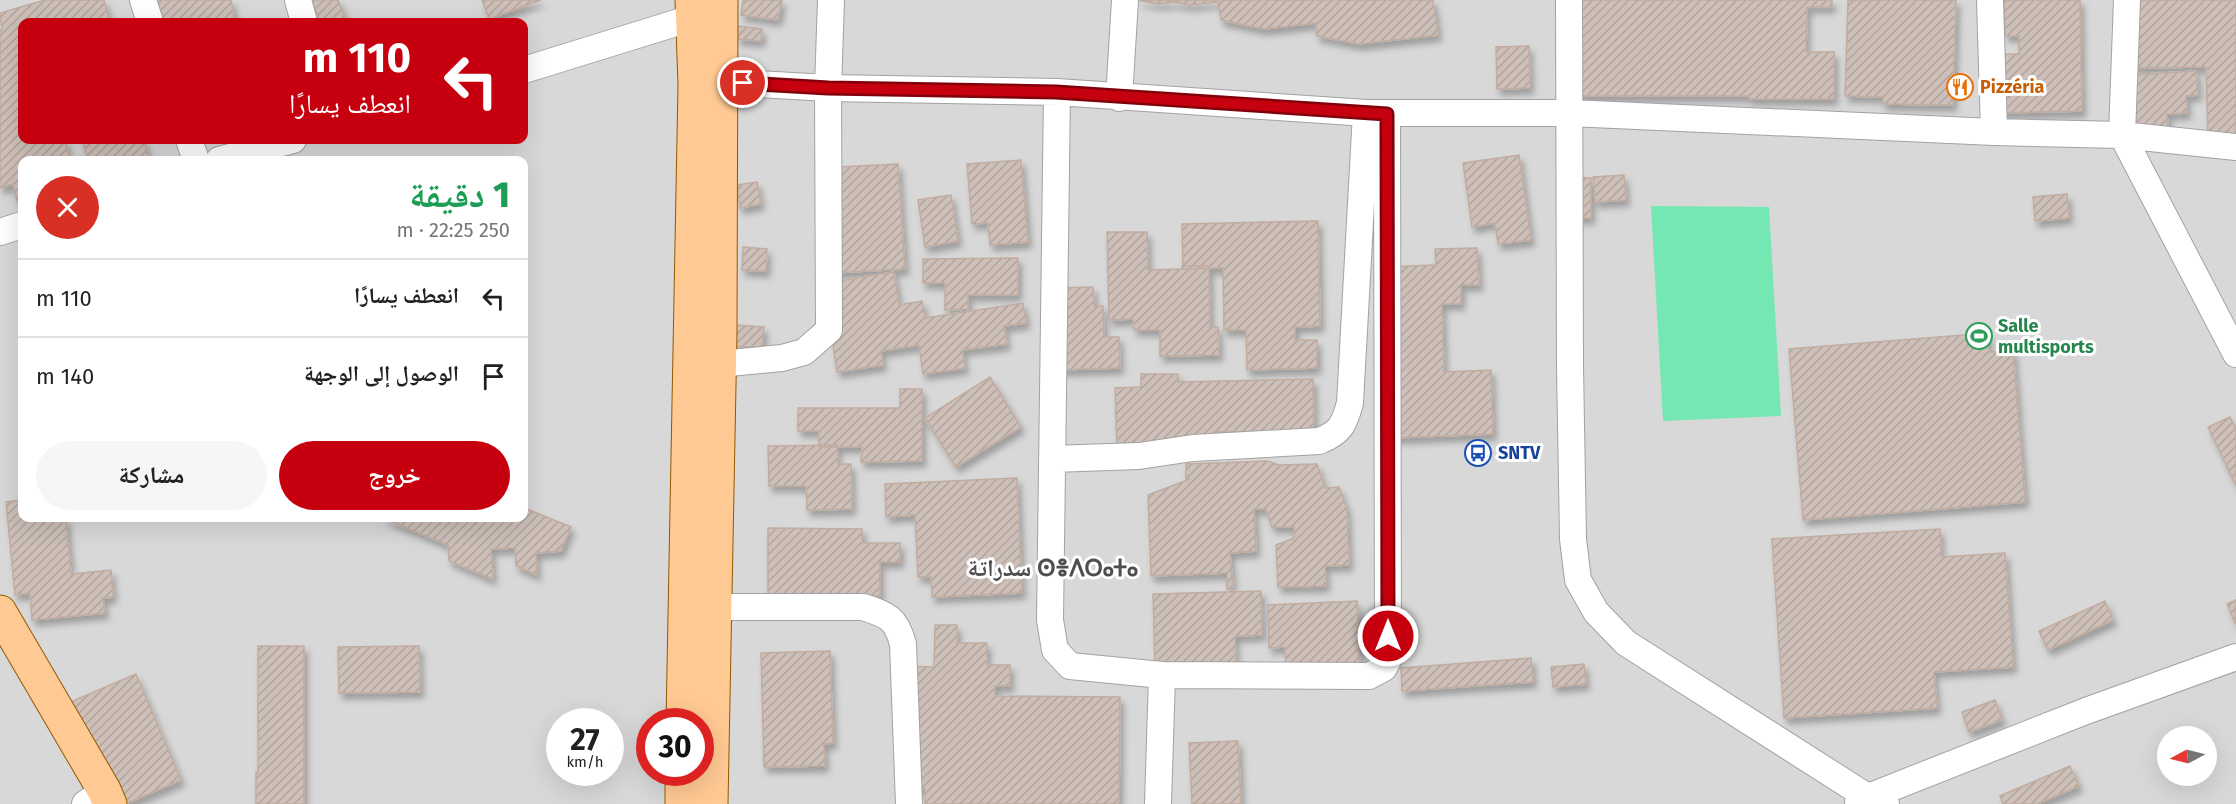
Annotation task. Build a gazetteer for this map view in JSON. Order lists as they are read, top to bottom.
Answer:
{
  "districts": ["سدراتة ⵙⴻⴷⵔⴰⵜⴰ"],
  "places": {
    "restaurant": ["Pizzéria"],
    "sports": ["Salle multisports"],
    "bus stop": ["SNTV"]
  },
  "north": "left",
  "page": {
    "turn": ["110 m", "انعطف يسارًا"],
    "heading": ["1 دقيقة", "250 m · 22:25"],
    "list": [
      {
        "name": "انعطف يسارًا",
        "value": "110 m"
      },
      {
        "name": "الوصول إلى الوجهة",
        "value": "140 m"
      }
    ],
    "buttons": ["خروج", "مشاركة"],
    "speed": "27 km/h",
    "limit": "30"
  }
}
